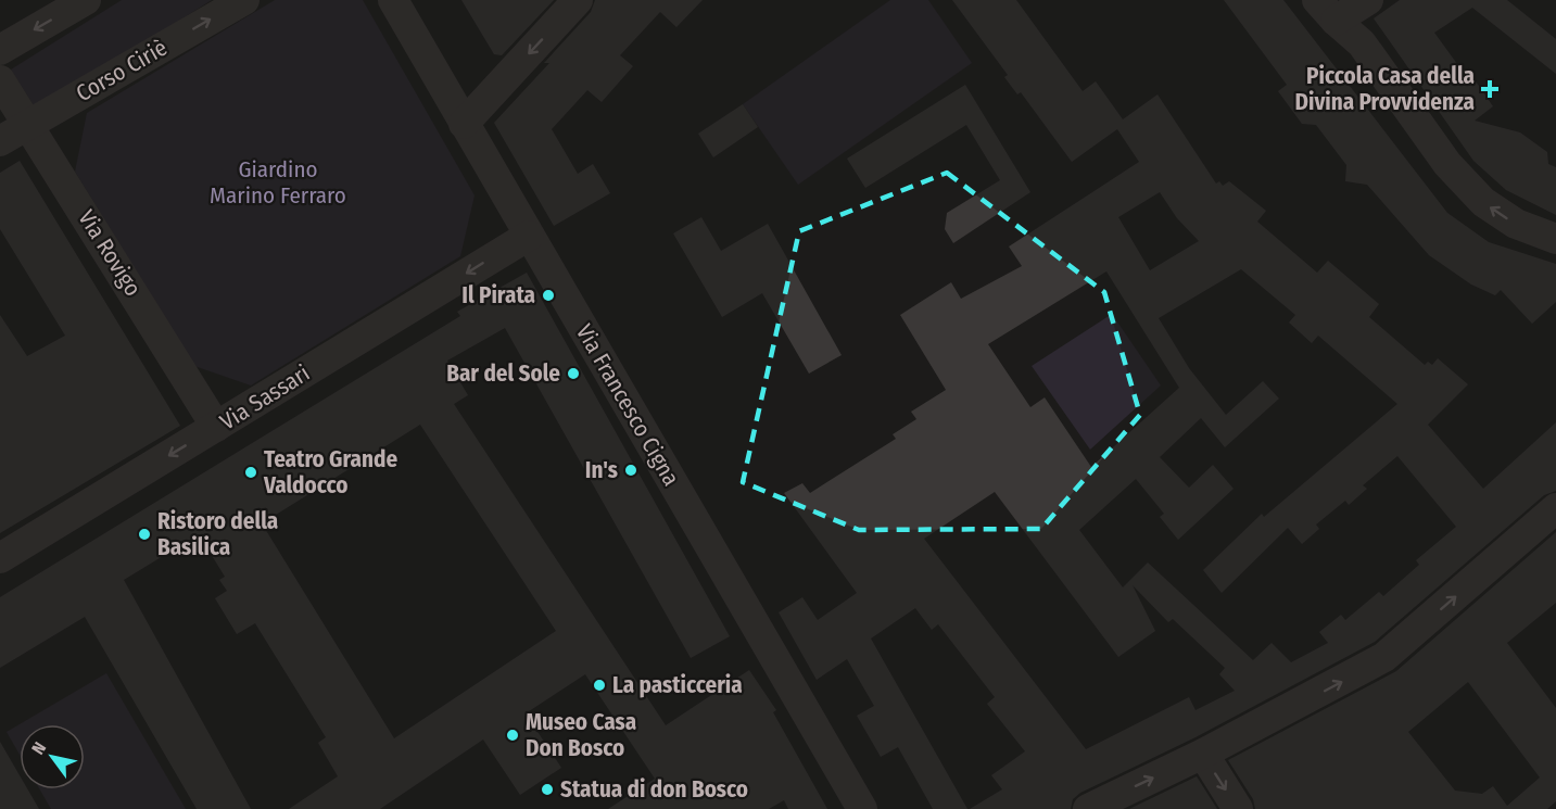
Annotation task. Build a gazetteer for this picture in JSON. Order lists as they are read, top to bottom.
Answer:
{
  "streets": {
    "street": [
      "Corso Ciriè",
      "Via Rovigo",
      "Via Sassari",
      "Via Francesco Cigna"
    ]
  },
  "crossings": [
    ["Corso Ciriè", "Via Rovigo"],
    ["Via Rovigo", "Via Sassari"],
    ["Via Sassari", "Via Francesco Cigna"]
  ],
  "one_way": ["Via Sassari"],
  "parks": ["Giardino Marino Ferraro"],
  "places": {
    "health": ["Piccola Casa della Divina Provvidenza"],
    "other": [
      "Il Pirata",
      "Bar del Sole",
      "In's",
      "Teatro Grande Valdocco",
      "Ristoro della Basilica",
      "La pasticceria",
      "Museo Casa Don Bosco",
      "Statua di don Bosco"
    ]
  },
  "north": "top left"
}
